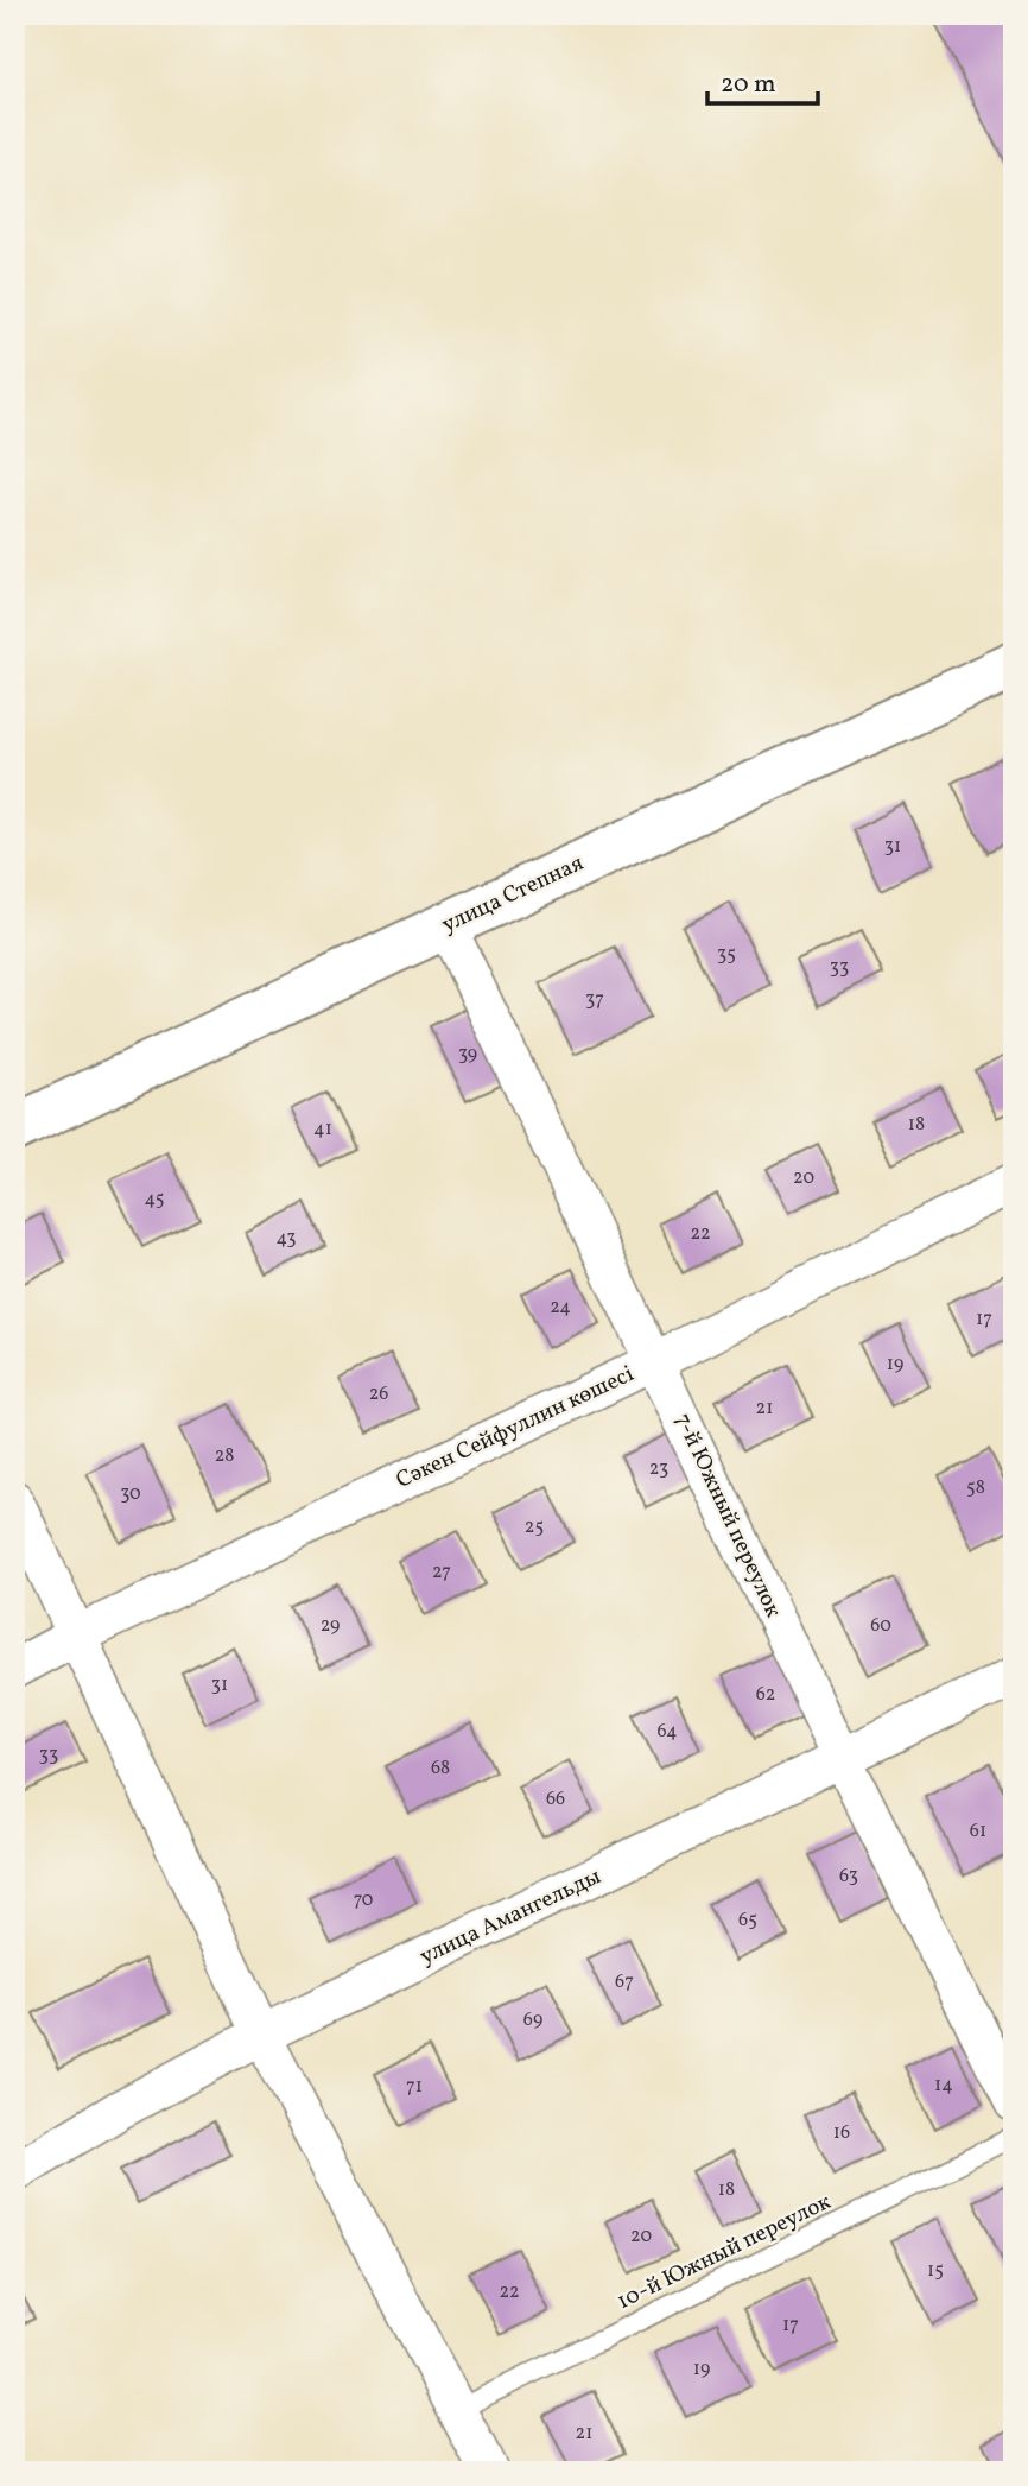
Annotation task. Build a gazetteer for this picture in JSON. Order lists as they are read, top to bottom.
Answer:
{
  "streets": {
    "street": [
      "улица Степная",
      "Сәкен Сейфуллин көшесі",
      "7-й Южный переулок",
      "улица Амангельды"
    ],
    "lane": ["10-й Южный переулок"]
  },
  "crossings": [
    ["улица Степная", "7-й Южный переулок"],
    ["Сәкен Сейфуллин көшесі", "7-й Южный переулок"],
    ["7-й Южный переулок", "улица Амангельды"]
  ],
  "house_numbers": [
    "31",
    "35",
    "33",
    "37",
    "39",
    "18",
    "41",
    "20",
    "45",
    "22",
    "43",
    "24",
    "17",
    "19",
    "26",
    "21",
    "28",
    "23",
    "58",
    "30",
    "25",
    "27",
    "29",
    "60",
    "31",
    "62",
    "64",
    "33",
    "68",
    "66",
    "61",
    "63",
    "70",
    "65",
    "67",
    "69",
    "14",
    "71",
    "16",
    "18",
    "20",
    "15",
    "22",
    "17",
    "19",
    "21"
  ],
  "scale_bar": "20 m"
}
